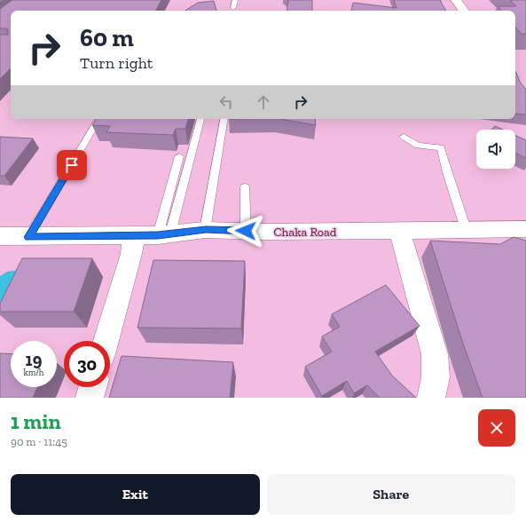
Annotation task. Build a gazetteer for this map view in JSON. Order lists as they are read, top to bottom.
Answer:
{
  "streets": {
    "street": ["Chaka Road"]
  },
  "page": {
    "turn": ["60 m", "Turn right"],
    "speed": "19 km/h",
    "limit": "30",
    "heading": ["1 min", "90 m · 11:45"],
    "buttons": ["Exit", "Share"]
  }
}
